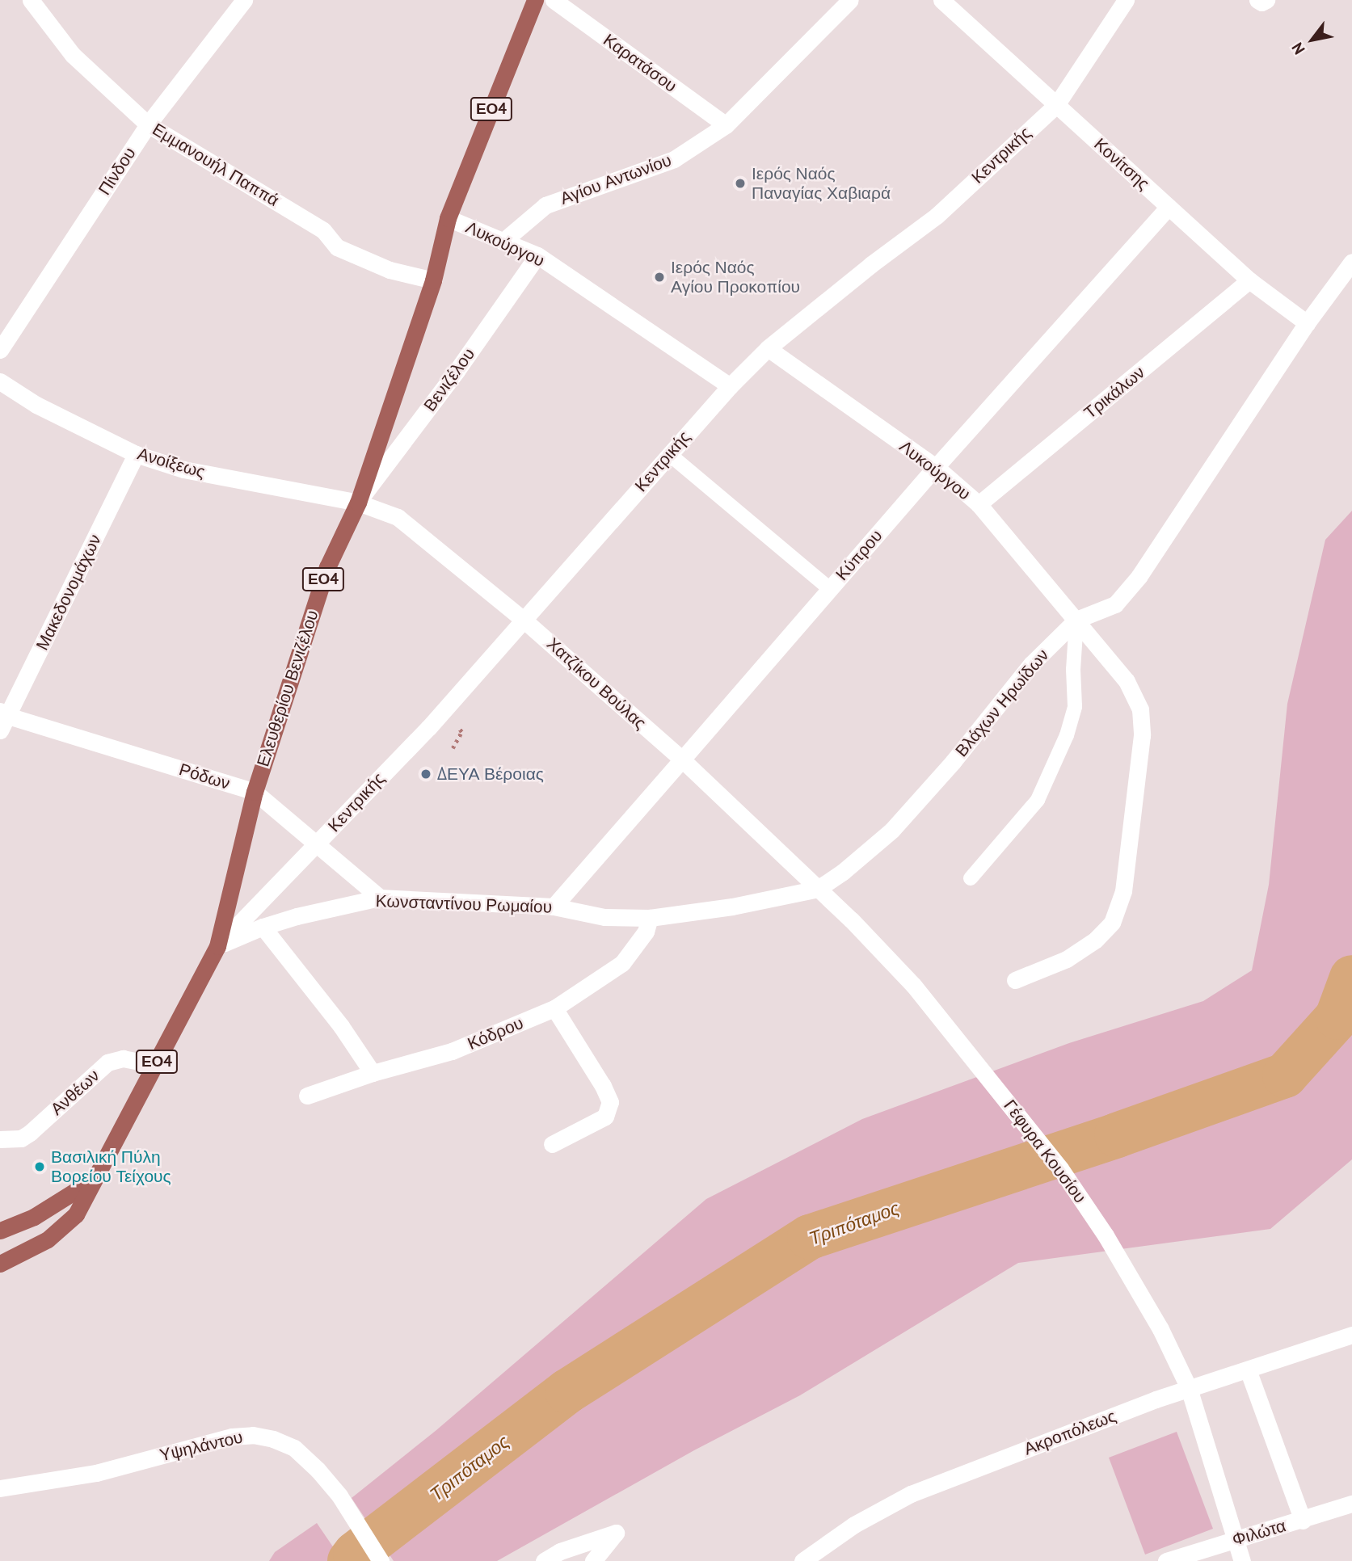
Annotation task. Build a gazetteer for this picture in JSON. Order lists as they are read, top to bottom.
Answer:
{
  "streets": {
    "main road": ["ΕΟ4", "Ελευθερίου Βενιζέλου"],
    "street": [
      "Καρατάσου",
      "Κεντρικής",
      "Κονίτσης",
      "Εμμανουήλ Παππά",
      "Πίνδου",
      "Αγίου Αντωνίου",
      "Λυκούργου",
      "Βενιζέλου",
      "Τρικάλων",
      "Ανοίξεως",
      "Κύπρου",
      "Μακεδονομάχων",
      "Χατζίκου Βούλας",
      "Βλάχων Ηρωίδων",
      "Ρόδων",
      "Κωνσταντίνου Ρωμαίου",
      "Κόδρου",
      "Ανθέων",
      "Γέφυρα Κουσίου",
      "Ακροπόλεως",
      "Υψηλάντου",
      "Φιλώτα"
    ]
  },
  "crossings": [
    ["Καρατάσου", "Αγίου Αντωνίου"],
    ["Κεντρικής", "Κονίτσης"],
    ["Κεντρικής", "Λυκούργου"],
    ["Κεντρικής", "Χατζίκου Βούλας"],
    ["Κεντρικής", "Ελευθερίου Βενιζέλου"],
    ["Κεντρικής", "Ρόδων"],
    ["Κεντρικής", "Κωνσταντίνου Ρωμαίου"],
    ["Κονίτσης", "Τρικάλων"],
    ["Κονίτσης", "Κύπρου"],
    ["Κονίτσης", "Βλάχων Ηρωίδων"],
    ["Εμμανουήλ Παππά", "Πίνδου"],
    ["Εμμανουήλ Παππά", "Ελευθερίου Βενιζέλου"],
    ["Αγίου Αντωνίου", "Λυκούργου"],
    ["Λυκούργου", "Βενιζέλου"],
    ["Λυκούργου", "Τρικάλων"],
    ["Λυκούργου", "Κύπρου"],
    ["Λυκούργου", "Ελευθερίου Βενιζέλου"],
    ["Λυκούργου", "Βλάχων Ηρωίδων"],
    ["Βενιζέλου", "Ανοίξεως"],
    ["Βενιζέλου", "Χατζίκου Βούλας"],
    ["Βενιζέλου", "Ελευθερίου Βενιζέλου"],
    ["Ανοίξεως", "Μακεδονομάχων"],
    ["Ανοίξεως", "Χατζίκου Βούλας"],
    ["Ανοίξεως", "Ελευθερίου Βενιζέλου"],
    ["Κύπρου", "Χατζίκου Βούλας"],
    ["Κύπρου", "Κωνσταντίνου Ρωμαίου"],
    ["Μακεδονομάχων", "Ρόδων"],
    ["Χατζίκου Βούλας", "Ελευθερίου Βενιζέλου"],
    ["Χατζίκου Βούλας", "Βλάχων Ηρωίδων"],
    ["Χατζίκου Βούλας", "Γέφυρα Κουσίου"],
    ["Ελευθερίου Βενιζέλου", "Ρόδων"],
    ["Ελευθερίου Βενιζέλου", "Κωνσταντίνου Ρωμαίου"],
    ["Ελευθερίου Βενιζέλου", "Ανθέων"],
    ["Βλάχων Ηρωίδων", "Κωνσταντίνου Ρωμαίου"],
    ["Βλάχων Ηρωίδων", "Κόδρου"],
    ["Βλάχων Ηρωίδων", "Γέφυρα Κουσίου"],
    ["Ρόδων", "Κωνσταντίνου Ρωμαίου"],
    ["Κωνσταντίνου Ρωμαίου", "Κόδρου"],
    ["Γέφυρα Κουσίου", "Ακροπόλεως"],
    ["Γέφυρα Κουσίου", "Φιλώτα"]
  ],
  "water": ["Τριπόταμος"],
  "places": [
    "Ιερός Ναός Παναγίας Χαβιαρά",
    "Ιερός Ναός Αγίου Προκοπίου",
    "ΔΕΥΑ Βέροιας",
    "Βασιλική Πύλη Βορείου Τείχους"
  ],
  "north": "bottom left"
}
